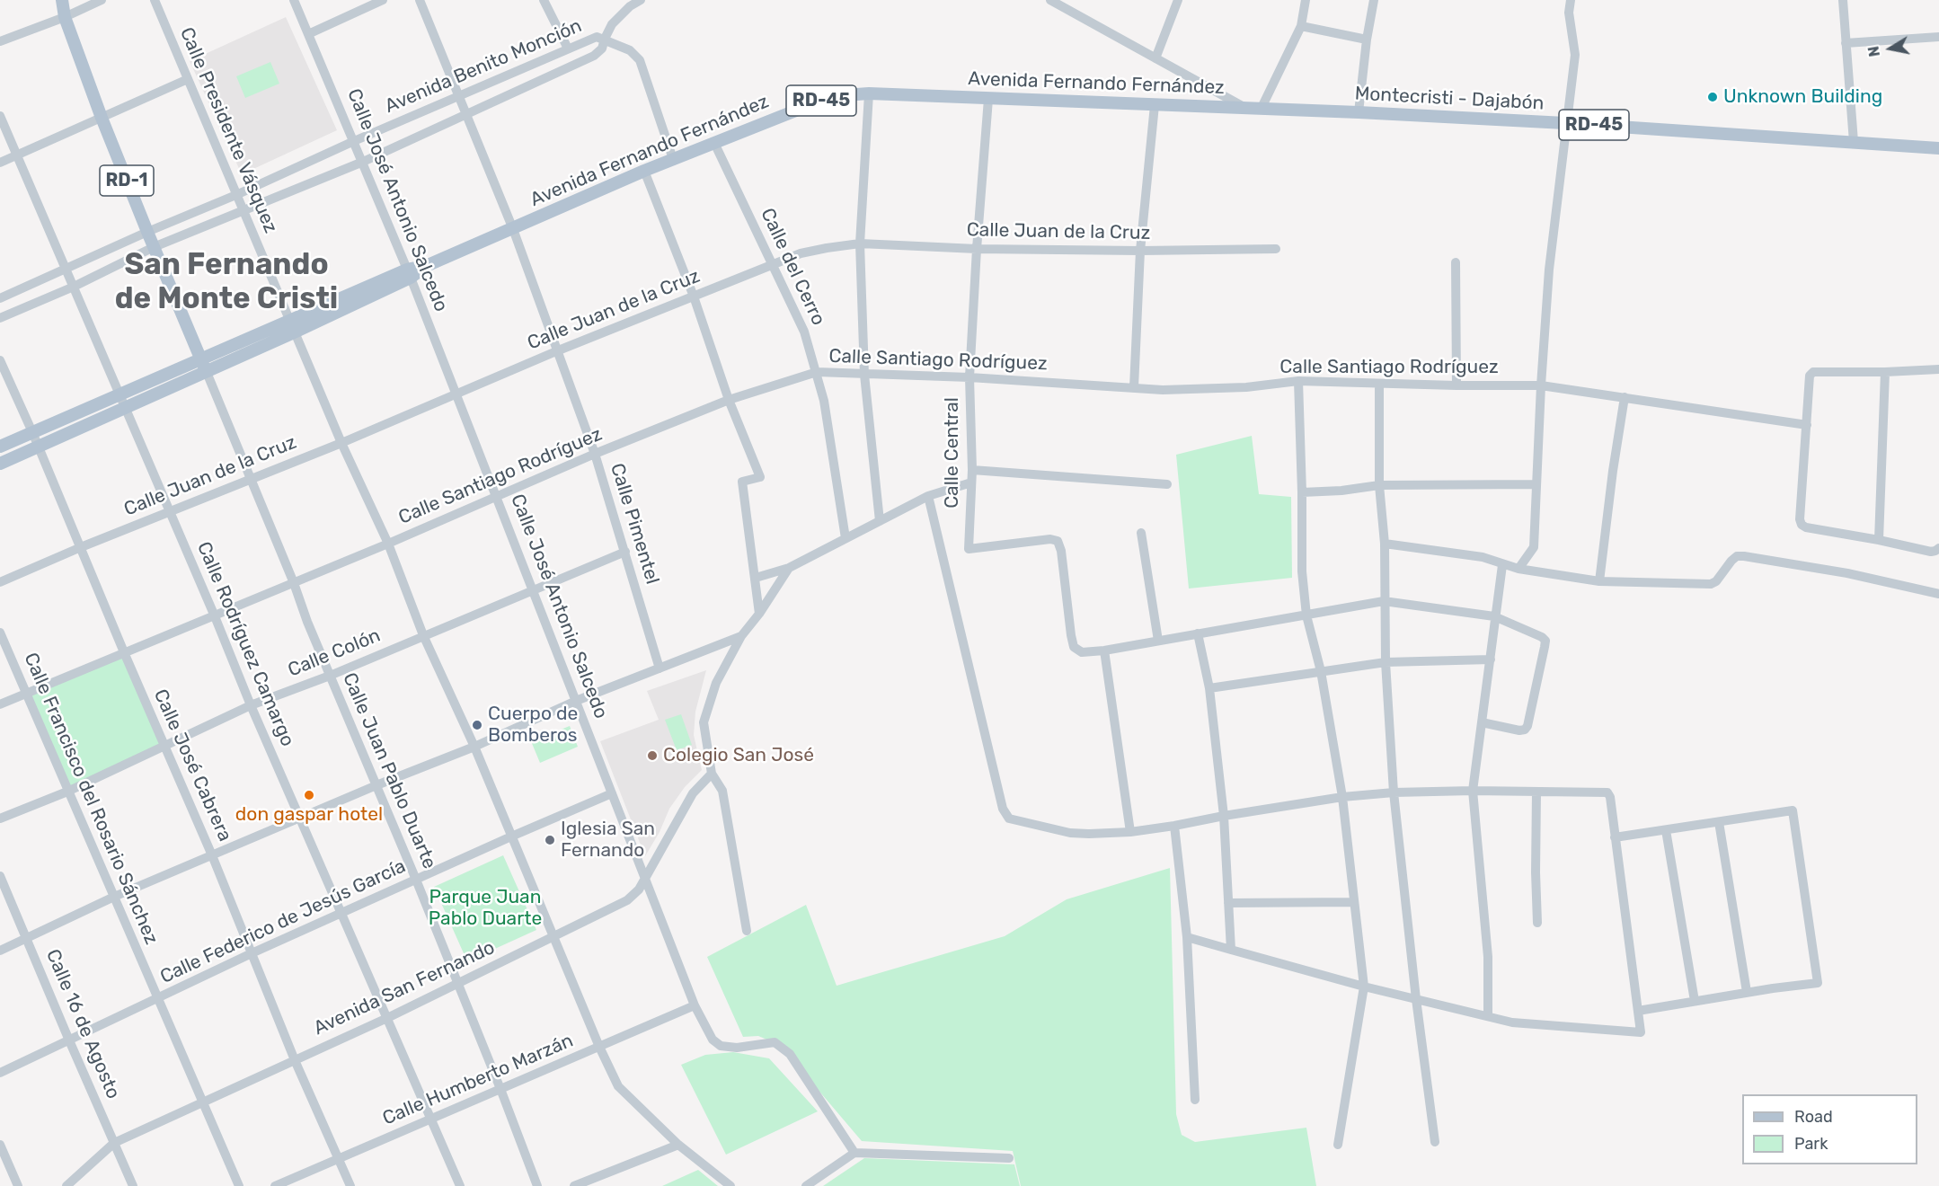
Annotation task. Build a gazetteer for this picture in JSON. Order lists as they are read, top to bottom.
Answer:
{
  "streets": {
    "main road": [
      "Avenida Fernando Fernández",
      "Montecristi - Dajabón",
      "RD-45",
      "RD-1"
    ],
    "street": [
      "Avenida Benito Monción",
      "Calle Presidente Vásquez",
      "Calle José Antonio Salcedo",
      "Calle Juan de la Cruz",
      "Calle del Cerro",
      "Calle Santiago Rodríguez",
      "Calle Central",
      "Calle Pimentel",
      "Calle Rodríguez Camargo",
      "Calle Colón",
      "Calle José Cabrera",
      "Calle Juan Pablo Duarte",
      "Calle Francisco del Rosario Sánchez",
      "Calle Federico de Jesús García",
      "Avenida San Fernando",
      "Calle 16 de Agosto",
      "Calle Humberto Marzán"
    ]
  },
  "crossings": [
    ["Avenida Benito Monción", "Calle Presidente Vásquez"],
    ["Avenida Benito Monción", "RD-1"],
    ["Avenida Benito Monción", "Calle José Antonio Salcedo"],
    ["Avenida Benito Monción", "Calle Pimentel"],
    ["Avenida Benito Monción", "Calle Rodríguez Camargo"],
    ["Avenida Fernando Fernández", "Montecristi - Dajabón"],
    ["Avenida Fernando Fernández", "Calle Presidente Vásquez"],
    ["Avenida Fernando Fernández", "RD-1"],
    ["Avenida Fernando Fernández", "Calle José Antonio Salcedo"],
    ["Avenida Fernando Fernández", "Calle del Cerro"],
    ["Avenida Fernando Fernández", "Calle Central"],
    ["Avenida Fernando Fernández", "Calle Pimentel"],
    ["Avenida Fernando Fernández", "Calle Rodríguez Camargo"],
    ["Avenida Fernando Fernández", "Calle José Cabrera"],
    ["Avenida Fernando Fernández", "Calle Juan Pablo Duarte"],
    ["Calle Presidente Vásquez", "Calle Juan de la Cruz"],
    ["Calle Presidente Vásquez", "Calle Santiago Rodríguez"],
    ["Calle Presidente Vásquez", "Calle Colón"],
    ["Calle Presidente Vásquez", "Calle Federico de Jesús García"],
    ["Calle Presidente Vásquez", "Avenida San Fernando"],
    ["Calle Presidente Vásquez", "Calle Humberto Marzán"],
    ["RD-1", "Calle Juan Pablo Duarte"],
    ["Calle José Antonio Salcedo", "Calle Juan de la Cruz"],
    ["Calle José Antonio Salcedo", "Calle Santiago Rodríguez"],
    ["Calle José Antonio Salcedo", "Calle Colón"],
    ["Calle José Antonio Salcedo", "Calle Federico de Jesús García"],
    ["Calle José Antonio Salcedo", "Avenida San Fernando"],
    ["Calle José Antonio Salcedo", "Calle Humberto Marzán"],
    ["Calle Juan de la Cruz", "Calle del Cerro"],
    ["Calle Juan de la Cruz", "Calle Central"],
    ["Calle Juan de la Cruz", "Calle Pimentel"],
    ["Calle Juan de la Cruz", "Calle Rodríguez Camargo"],
    ["Calle Juan de la Cruz", "Calle José Cabrera"],
    ["Calle Juan de la Cruz", "Calle Juan Pablo Duarte"],
    ["Calle del Cerro", "Calle Santiago Rodríguez"],
    ["Calle Santiago Rodríguez", "Calle Central"],
    ["Calle Santiago Rodríguez", "Calle Pimentel"],
    ["Calle Santiago Rodríguez", "Calle Rodríguez Camargo"],
    ["Calle Santiago Rodríguez", "Calle José Cabrera"],
    ["Calle Santiago Rodríguez", "Calle Juan Pablo Duarte"],
    ["Calle Santiago Rodríguez", "Calle Francisco del Rosario Sánchez"],
    ["Calle Pimentel", "Calle Colón"],
    ["Calle Rodríguez Camargo", "Calle Colón"],
    ["Calle Rodríguez Camargo", "Calle Federico de Jesús García"],
    ["Calle Rodríguez Camargo", "Avenida San Fernando"],
    ["Calle Rodríguez Camargo", "Calle Humberto Marzán"],
    ["Calle Colón", "Calle José Cabrera"],
    ["Calle Colón", "Calle Juan Pablo Duarte"],
    ["Calle Colón", "Calle Francisco del Rosario Sánchez"],
    ["Calle José Cabrera", "Calle Federico de Jesús García"],
    ["Calle José Cabrera", "Avenida San Fernando"],
    ["Calle José Cabrera", "Calle Humberto Marzán"],
    ["Calle Juan Pablo Duarte", "Calle Federico de Jesús García"],
    ["Calle Juan Pablo Duarte", "Avenida San Fernando"],
    ["Calle Juan Pablo Duarte", "Calle Humberto Marzán"],
    ["Calle Francisco del Rosario Sánchez", "Calle Federico de Jesús García"],
    ["Calle Francisco del Rosario Sánchez", "Avenida San Fernando"],
    ["Calle Federico de Jesús García", "Calle 16 de Agosto"],
    ["Avenida San Fernando", "Calle 16 de Agosto"]
  ],
  "districts": ["San Fernando de Monte Cristi"],
  "parks": ["Parque Juan Pablo Duarte"],
  "places": [
    "Unknown Building",
    "Cuerpo de Bomberos",
    "Colegio San José",
    "don gaspar hotel",
    "Iglesia San Fernando"
  ],
  "legend": ["Road", "Park"],
  "north": "left"
}
